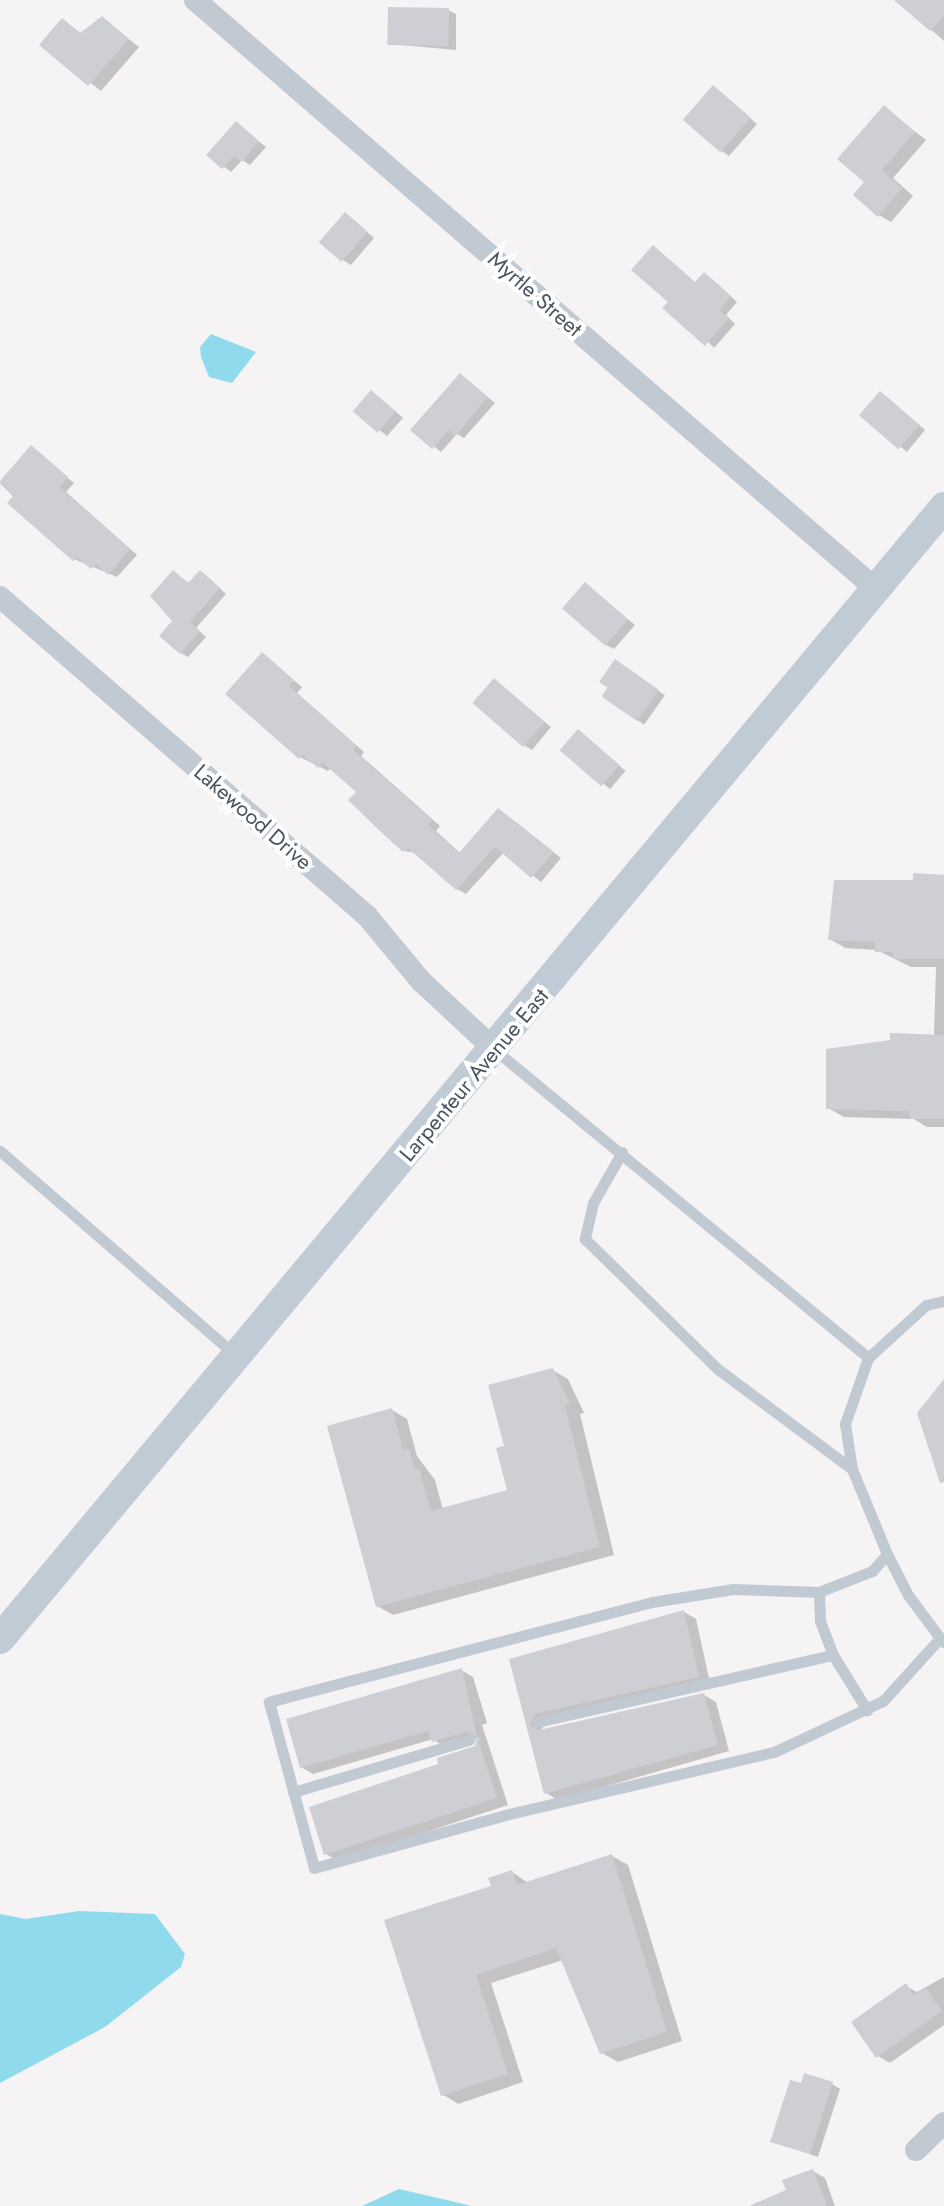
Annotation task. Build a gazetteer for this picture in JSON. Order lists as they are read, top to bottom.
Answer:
{
  "streets": {
    "street": ["Myrtle Street", "Lakewood Drive", "Larpenteur Avenue East"]
  },
  "crossings": [
    ["Myrtle Street", "Larpenteur Avenue East"],
    ["Lakewood Drive", "Larpenteur Avenue East"]
  ]
}
